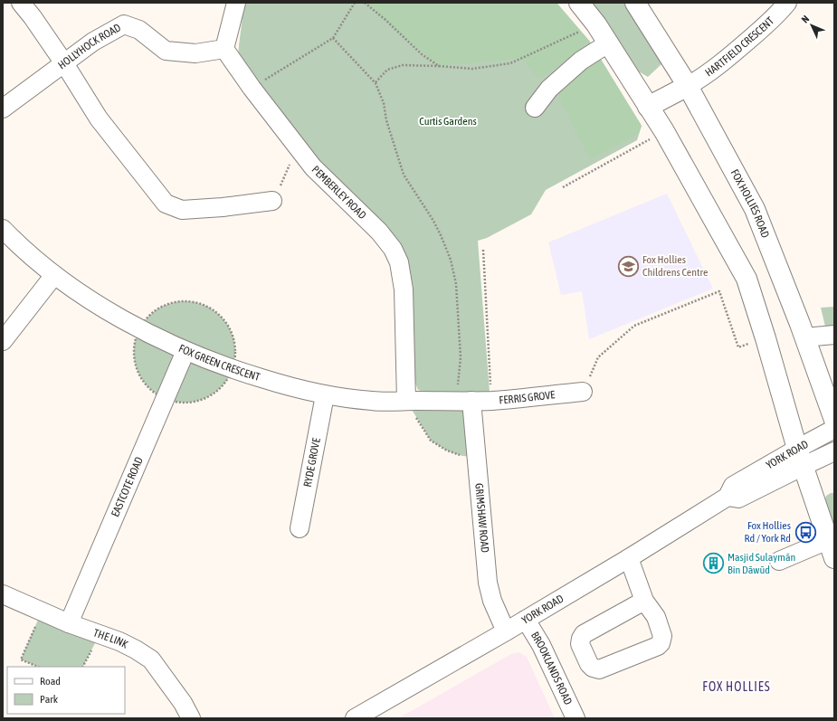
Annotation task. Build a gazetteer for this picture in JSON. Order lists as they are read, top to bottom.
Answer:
{
  "streets": {
    "main road": ["FOX HOLLIES ROAD"],
    "street": [
      "HARTFIELD CRESCENT",
      "HOLLYHOCK ROAD",
      "PEMBERLEY ROAD",
      "FOX GREEN CRESCENT",
      "FERRIS GROVE",
      "YORK ROAD",
      "RYDE GROVE",
      "EASTCOTE ROAD",
      "GRIMSHAW ROAD",
      "THE LINK",
      "BROOKLANDS ROAD"
    ]
  },
  "crossings": [
    ["HARTFIELD CRESCENT", "FOX HOLLIES ROAD"],
    ["HOLLYHOCK ROAD", "PEMBERLEY ROAD"],
    ["PEMBERLEY ROAD", "FOX GREEN CRESCENT"],
    ["FOX GREEN CRESCENT", "FERRIS GROVE"],
    ["FOX GREEN CRESCENT", "RYDE GROVE"],
    ["FOX GREEN CRESCENT", "EASTCOTE ROAD"],
    ["FOX GREEN CRESCENT", "GRIMSHAW ROAD"],
    ["FERRIS GROVE", "GRIMSHAW ROAD"],
    ["YORK ROAD", "GRIMSHAW ROAD"],
    ["YORK ROAD", "BROOKLANDS ROAD"],
    ["EASTCOTE ROAD", "THE LINK"]
  ],
  "districts": ["FOX HOLLIES"],
  "parks": ["Curtis Gardens"],
  "places": {
    "school or university": ["Fox Hollies Childrens Centre"],
    "bus stop": ["Fox Hollies Rd / York Rd"],
    "building": ["Masjid Sulaymān Bin Dāwūd"]
  },
  "legend": ["Road", "Park"],
  "north": "top left"
}
